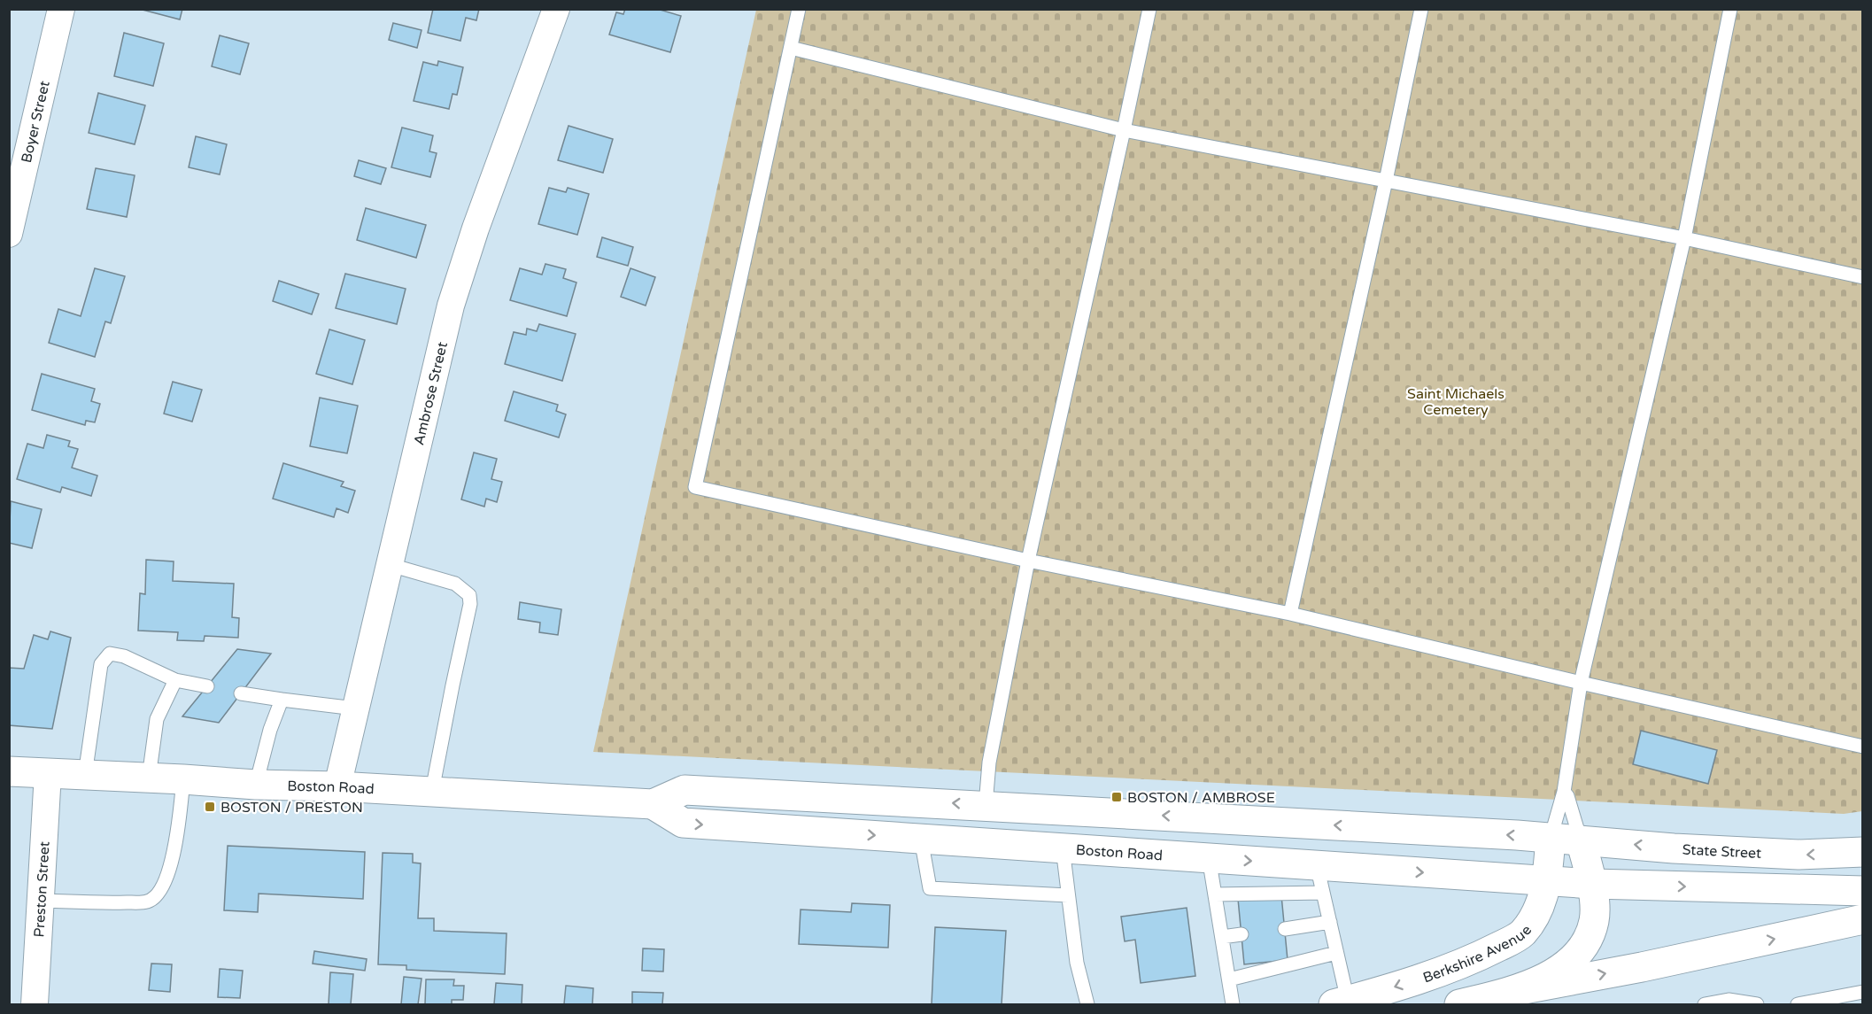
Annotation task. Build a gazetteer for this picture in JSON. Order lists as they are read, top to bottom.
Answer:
{
  "streets": {
    "main road": ["Boston Road", "State Street", "Berkshire Avenue"],
    "street": ["Boyer Street", "Ambrose Street", "Preston Street"]
  },
  "crossings": [
    ["Ambrose Street", "Boston Road"],
    ["Boston Road", "State Street"],
    ["Boston Road", "Preston Street"],
    ["Boston Road", "Berkshire Avenue"]
  ],
  "parks": ["Saint Michaels Cemetery"],
  "places": {
    "transit": ["BOSTON / AMBROSE", "BOSTON / PRESTON"]
  }
}
